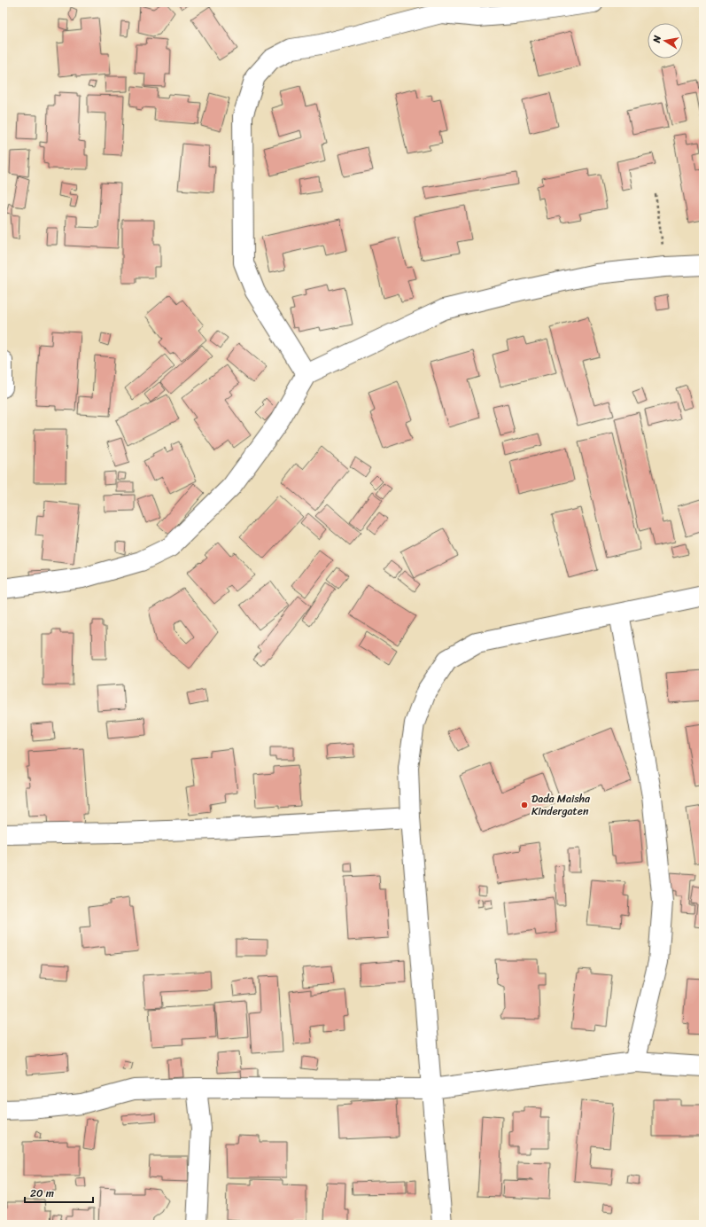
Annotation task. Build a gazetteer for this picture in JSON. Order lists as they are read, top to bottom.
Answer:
{
  "places": ["Dada Maisha Kindergaten"],
  "scale_bar": "20 m",
  "north": "left"
}
